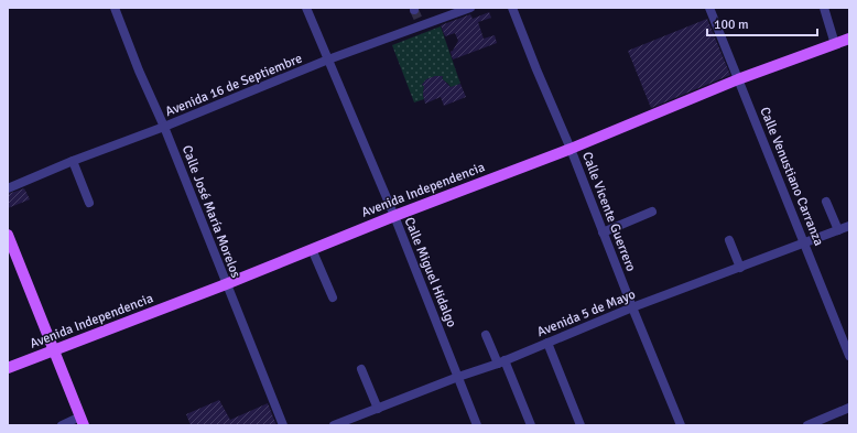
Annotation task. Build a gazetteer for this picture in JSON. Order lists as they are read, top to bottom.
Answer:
{
  "streets": {
    "main road": ["Avenida Independencia"],
    "street": [
      "Avenida 16 de Septiembre",
      "Calle Venustiano Carranza",
      "Calle José María Morelos",
      "Calle Vicente Guerrero",
      "Calle Miguel Hidalgo",
      "Avenida 5 de Mayo"
    ]
  },
  "crossings": [
    ["Avenida 16 de Septiembre", "Calle José María Morelos"],
    ["Avenida 16 de Septiembre", "Calle Miguel Hidalgo"],
    ["Calle Venustiano Carranza", "Avenida Independencia"],
    ["Calle Venustiano Carranza", "Avenida 5 de Mayo"],
    ["Avenida Independencia", "Calle José María Morelos"],
    ["Avenida Independencia", "Calle Vicente Guerrero"],
    ["Avenida Independencia", "Calle Miguel Hidalgo"],
    ["Calle Vicente Guerrero", "Avenida 5 de Mayo"],
    ["Calle Miguel Hidalgo", "Avenida 5 de Mayo"]
  ],
  "scale_bar": "100 m"
}
